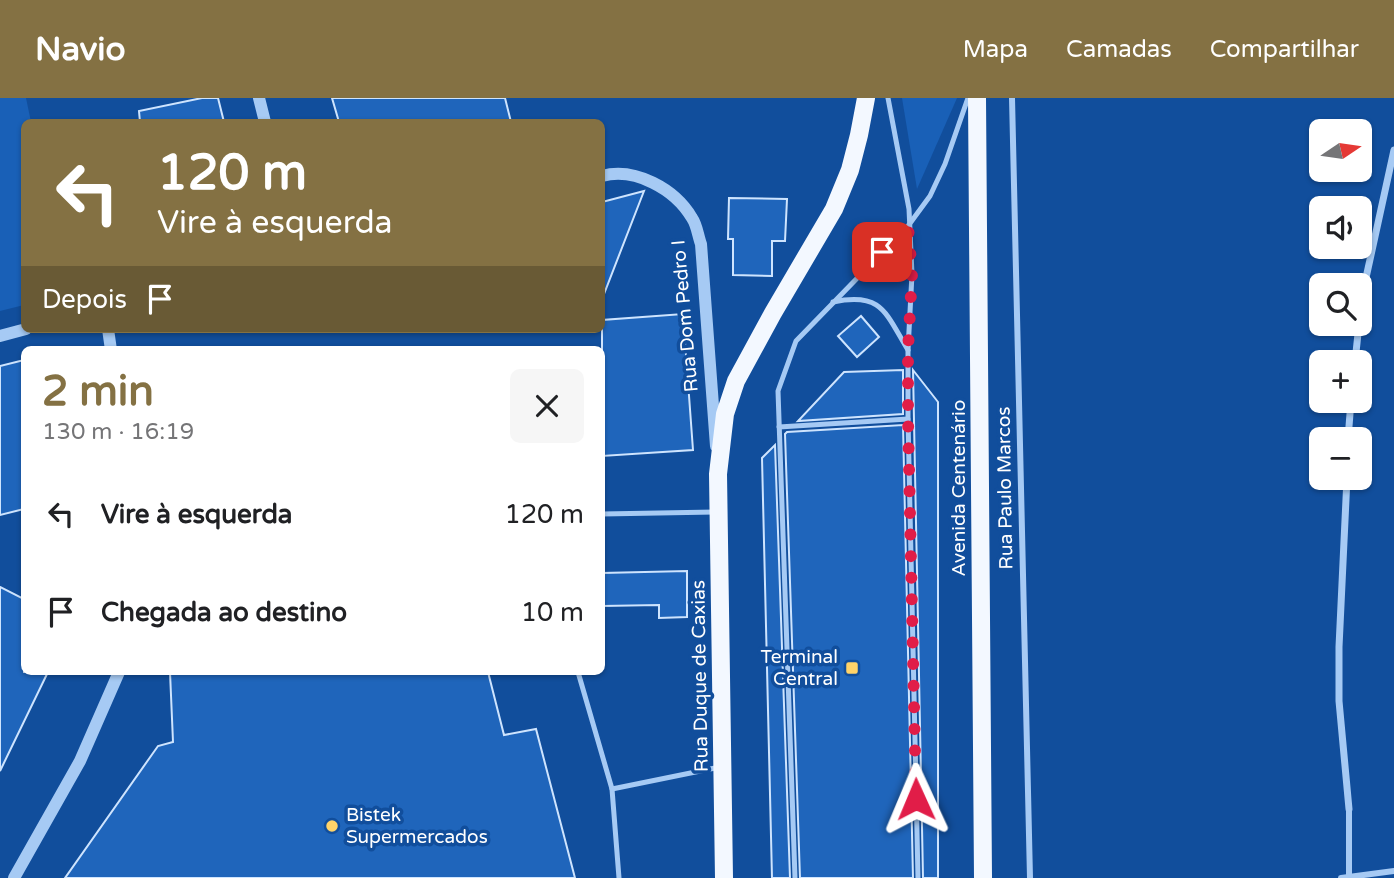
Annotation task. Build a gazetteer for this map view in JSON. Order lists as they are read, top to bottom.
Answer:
{
  "streets": {
    "main road": ["Avenida Centenário", "Rua Duque de Caxias"],
    "street": ["Rua Dom Pedro I", "Rua Paulo Marcos"]
  },
  "crossings": [
    ["Rua Dom Pedro I", "Rua Duque de Caxias"]
  ],
  "places": {
    "transit": ["Terminal Central"],
    "other": ["Bistek Supermercados"]
  },
  "north": "right",
  "page": {
    "header": "Navio",
    "nav": ["Mapa", "Camadas", "Compartilhar"],
    "map_buttons": ["+", "−"],
    "turn": ["120 m", "Vire à esquerda"],
    "then": "Depois",
    "heading": ["2 min", "130 m · 16:19"],
    "list": [
      {
        "name": "Vire à esquerda",
        "value": "120 m"
      },
      {
        "name": "Chegada ao destino",
        "value": "10 m"
      }
    ]
  }
}
